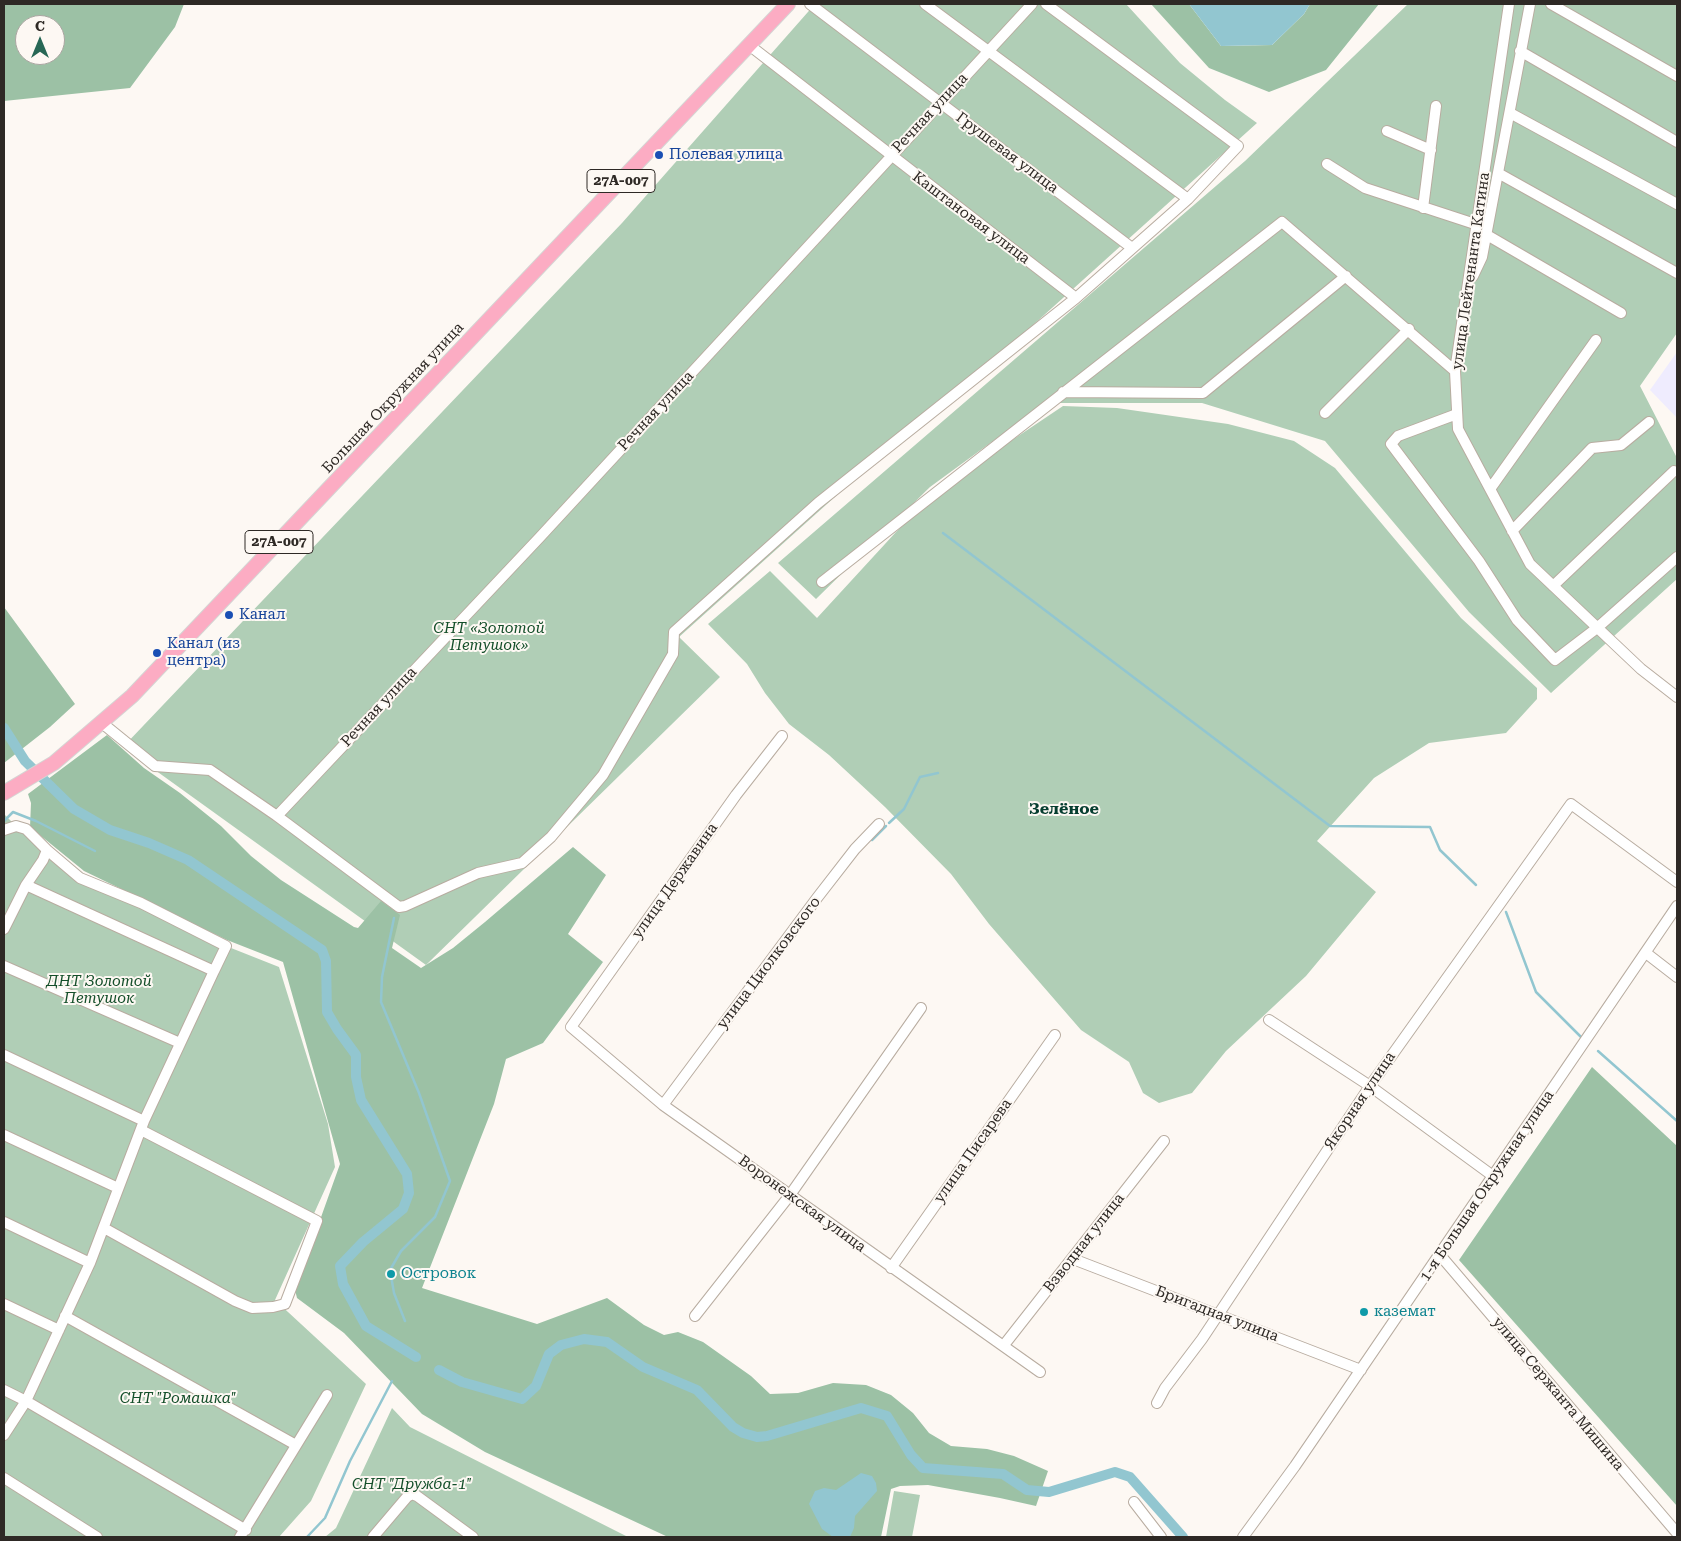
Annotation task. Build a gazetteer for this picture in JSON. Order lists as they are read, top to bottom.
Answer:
{
  "streets": {
    "highway": ["27А-007", "Большая Окружная улица"],
    "street": [
      "Речная улица",
      "Грушевая улица",
      "Каштановая улица",
      "улица Лейтенанта Катина",
      "улица Державина",
      "улица Циолковского",
      "Якорная улица",
      "улица Писарева",
      "1-я Большая Окружная улица",
      "Воронежская улица",
      "Взводная улица",
      "Бригадная улица",
      "улица Сержанта Мишина"
    ]
  },
  "crossings": [
    ["Речная улица", "Грушевая улица"],
    ["Речная улица", "Каштановая улица"],
    ["Каштановая улица", "Большая Окружная улица"],
    ["улица Державина", "Воронежская улица"],
    ["улица Циолковского", "Воронежская улица"],
    ["Якорная улица", "Бригадная улица"],
    ["улица Писарева", "Воронежская улица"],
    ["1-я Большая Окружная улица", "Бригадная улица"],
    ["1-я Большая Окружная улица", "улица Сержанта Мишина"],
    ["Воронежская улица", "Взводная улица"],
    ["Взводная улица", "Бригадная улица"]
  ],
  "districts": ["Зелёное"],
  "parks": [
    "СНТ «Золотой Петушок»",
    "ДНТ Золотой Петушок",
    "СНТ \"Ромашка\"",
    "СНТ \"Дружба-1\""
  ],
  "places": [
    "Полевая улица",
    "Канал",
    "Канал (из центра)",
    "Островок",
    "каземат"
  ],
  "north": "top"
}
